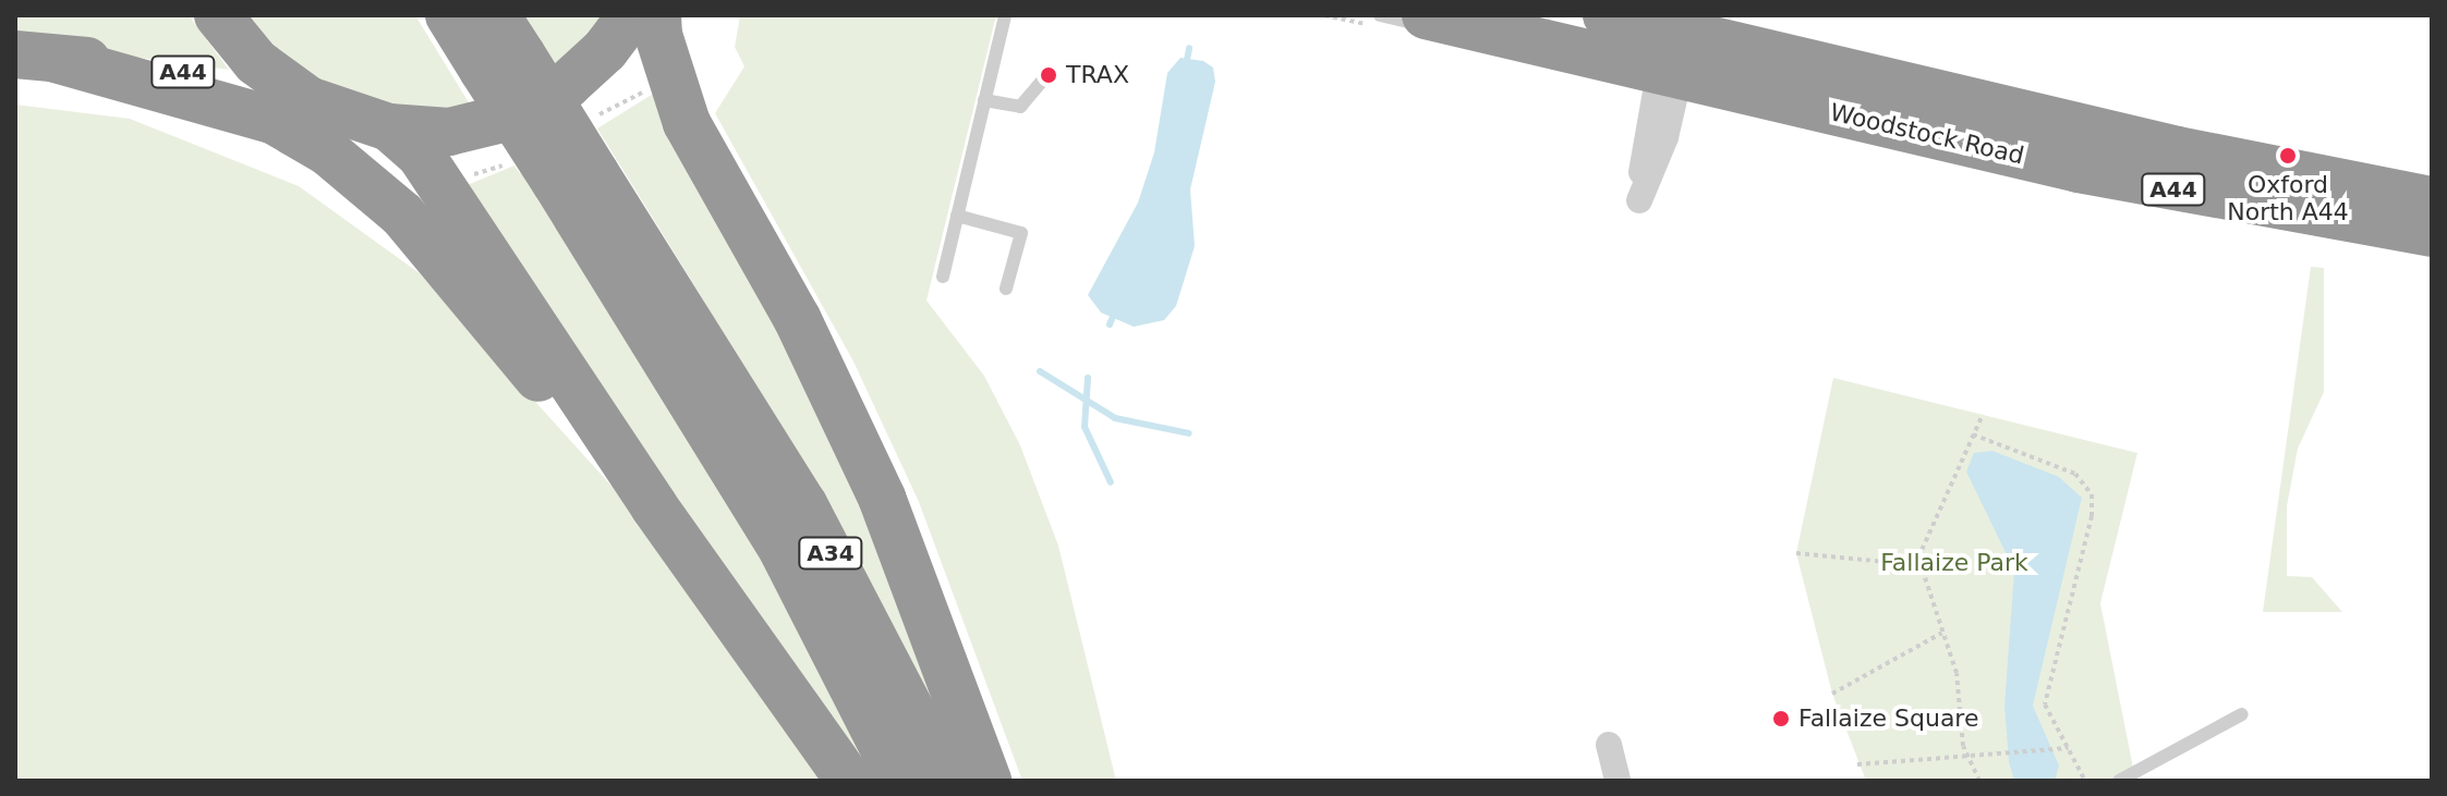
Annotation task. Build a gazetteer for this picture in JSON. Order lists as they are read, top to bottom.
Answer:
{
  "streets": {
    "highway": ["A44", "Woodstock Road", "A34"]
  },
  "parks": ["Fallaize Park"],
  "places": ["TRAX", "Oxford North A44", "Fallaize Square"]
}
